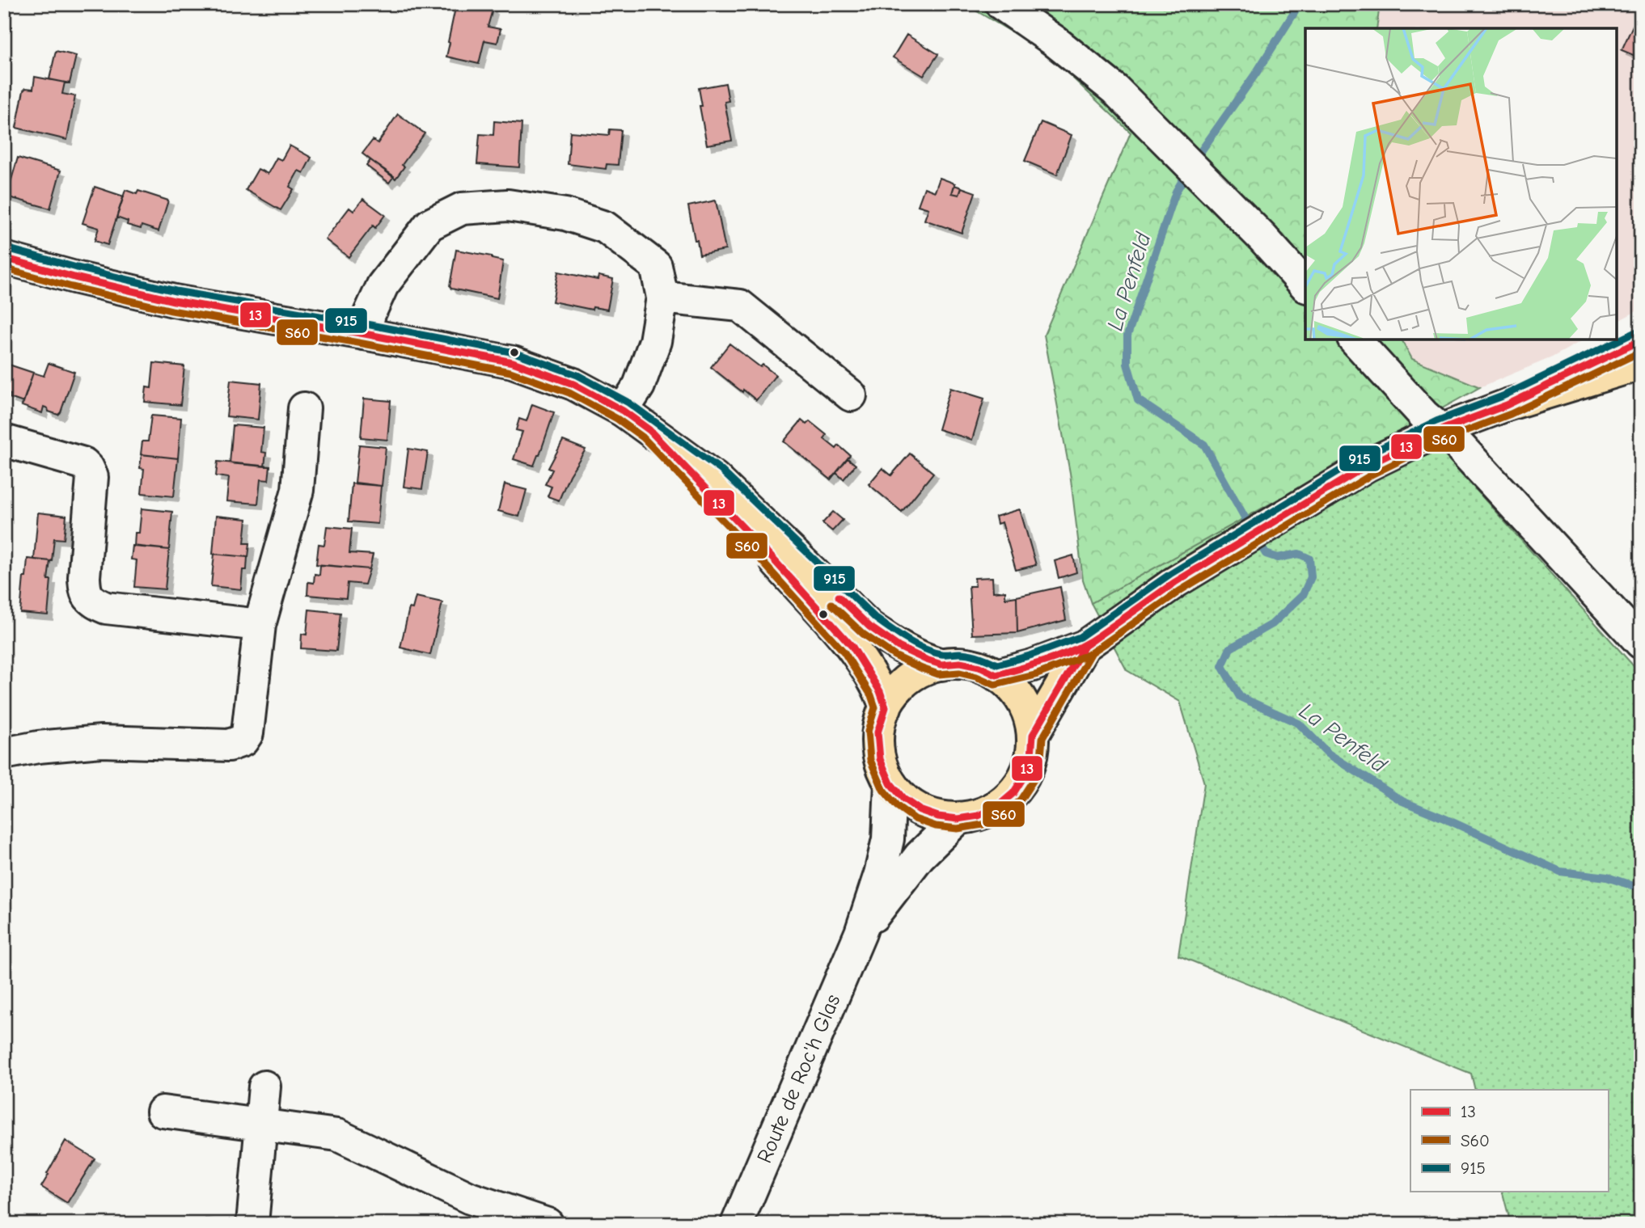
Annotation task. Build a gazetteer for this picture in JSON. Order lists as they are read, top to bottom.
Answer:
{
  "streets": {
    "street": ["Route de Roc'h Glas"]
  },
  "water": ["La Penfeld"],
  "lines": ["transit line 915", "transit line 13", "transit line S60"],
  "legend": ["13", "S60", "915"]
}
